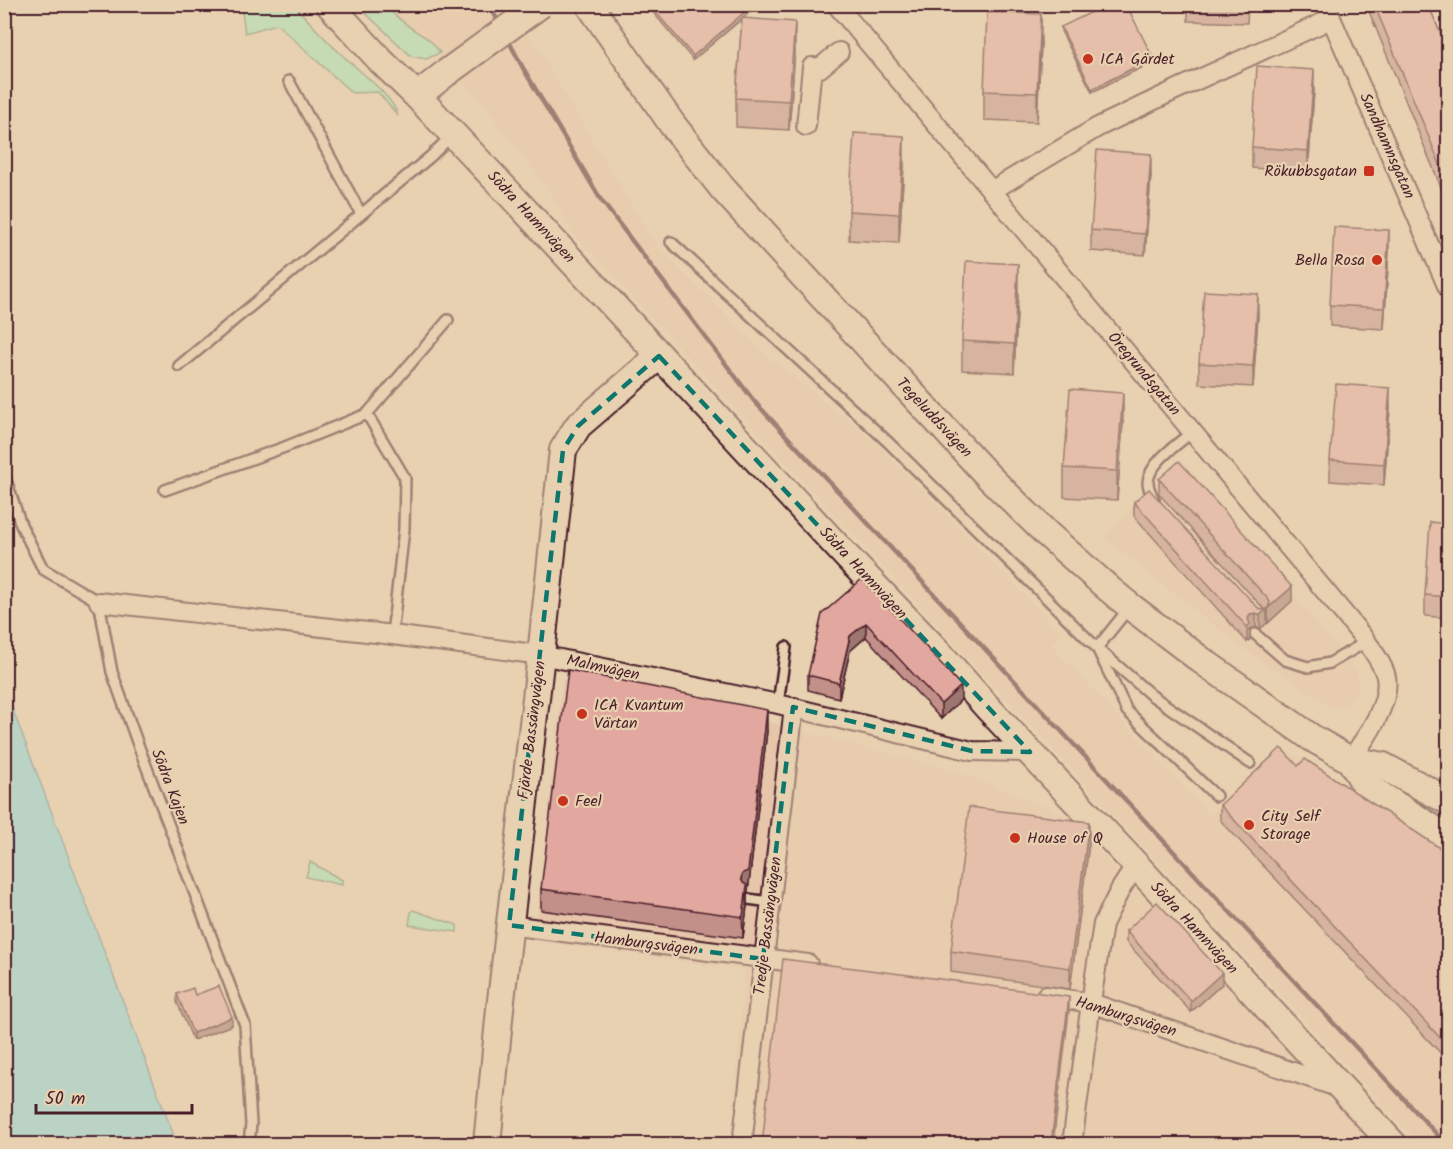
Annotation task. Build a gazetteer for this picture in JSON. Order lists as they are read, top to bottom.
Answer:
{
  "streets": {
    "main road": ["Södra Hamnvägen", "Tegeluddsvägen", "Fjärde Bassängvägen"],
    "street": [
      "Sandhamnsgatan",
      "Öregrundsgatan",
      "Malmvägen",
      "Tredje Bassängvägen",
      "Hamburgsvägen"
    ],
    "lane": ["Södra Kajen"]
  },
  "crossings": [
    ["Södra Hamnvägen", "Malmvägen"],
    ["Södra Hamnvägen", "Fjärde Bassängvägen"],
    ["Södra Hamnvägen", "Hamburgsvägen"],
    ["Öregrundsgatan", "Tegeluddsvägen"],
    ["Malmvägen", "Fjärde Bassängvägen"],
    ["Malmvägen", "Södra Kajen"],
    ["Malmvägen", "Tredje Bassängvägen"],
    ["Fjärde Bassängvägen", "Hamburgsvägen"],
    ["Tredje Bassängvägen", "Hamburgsvägen"]
  ],
  "places": {
    "other": [
      "ICA Gärdet",
      "Bella Rosa",
      "ICA Kvantum Värtan",
      "Feel",
      "City Self Storage",
      "House of Q"
    ],
    "transit": ["Rökubbsgatan"]
  },
  "scale_bar": "50 m"
}
